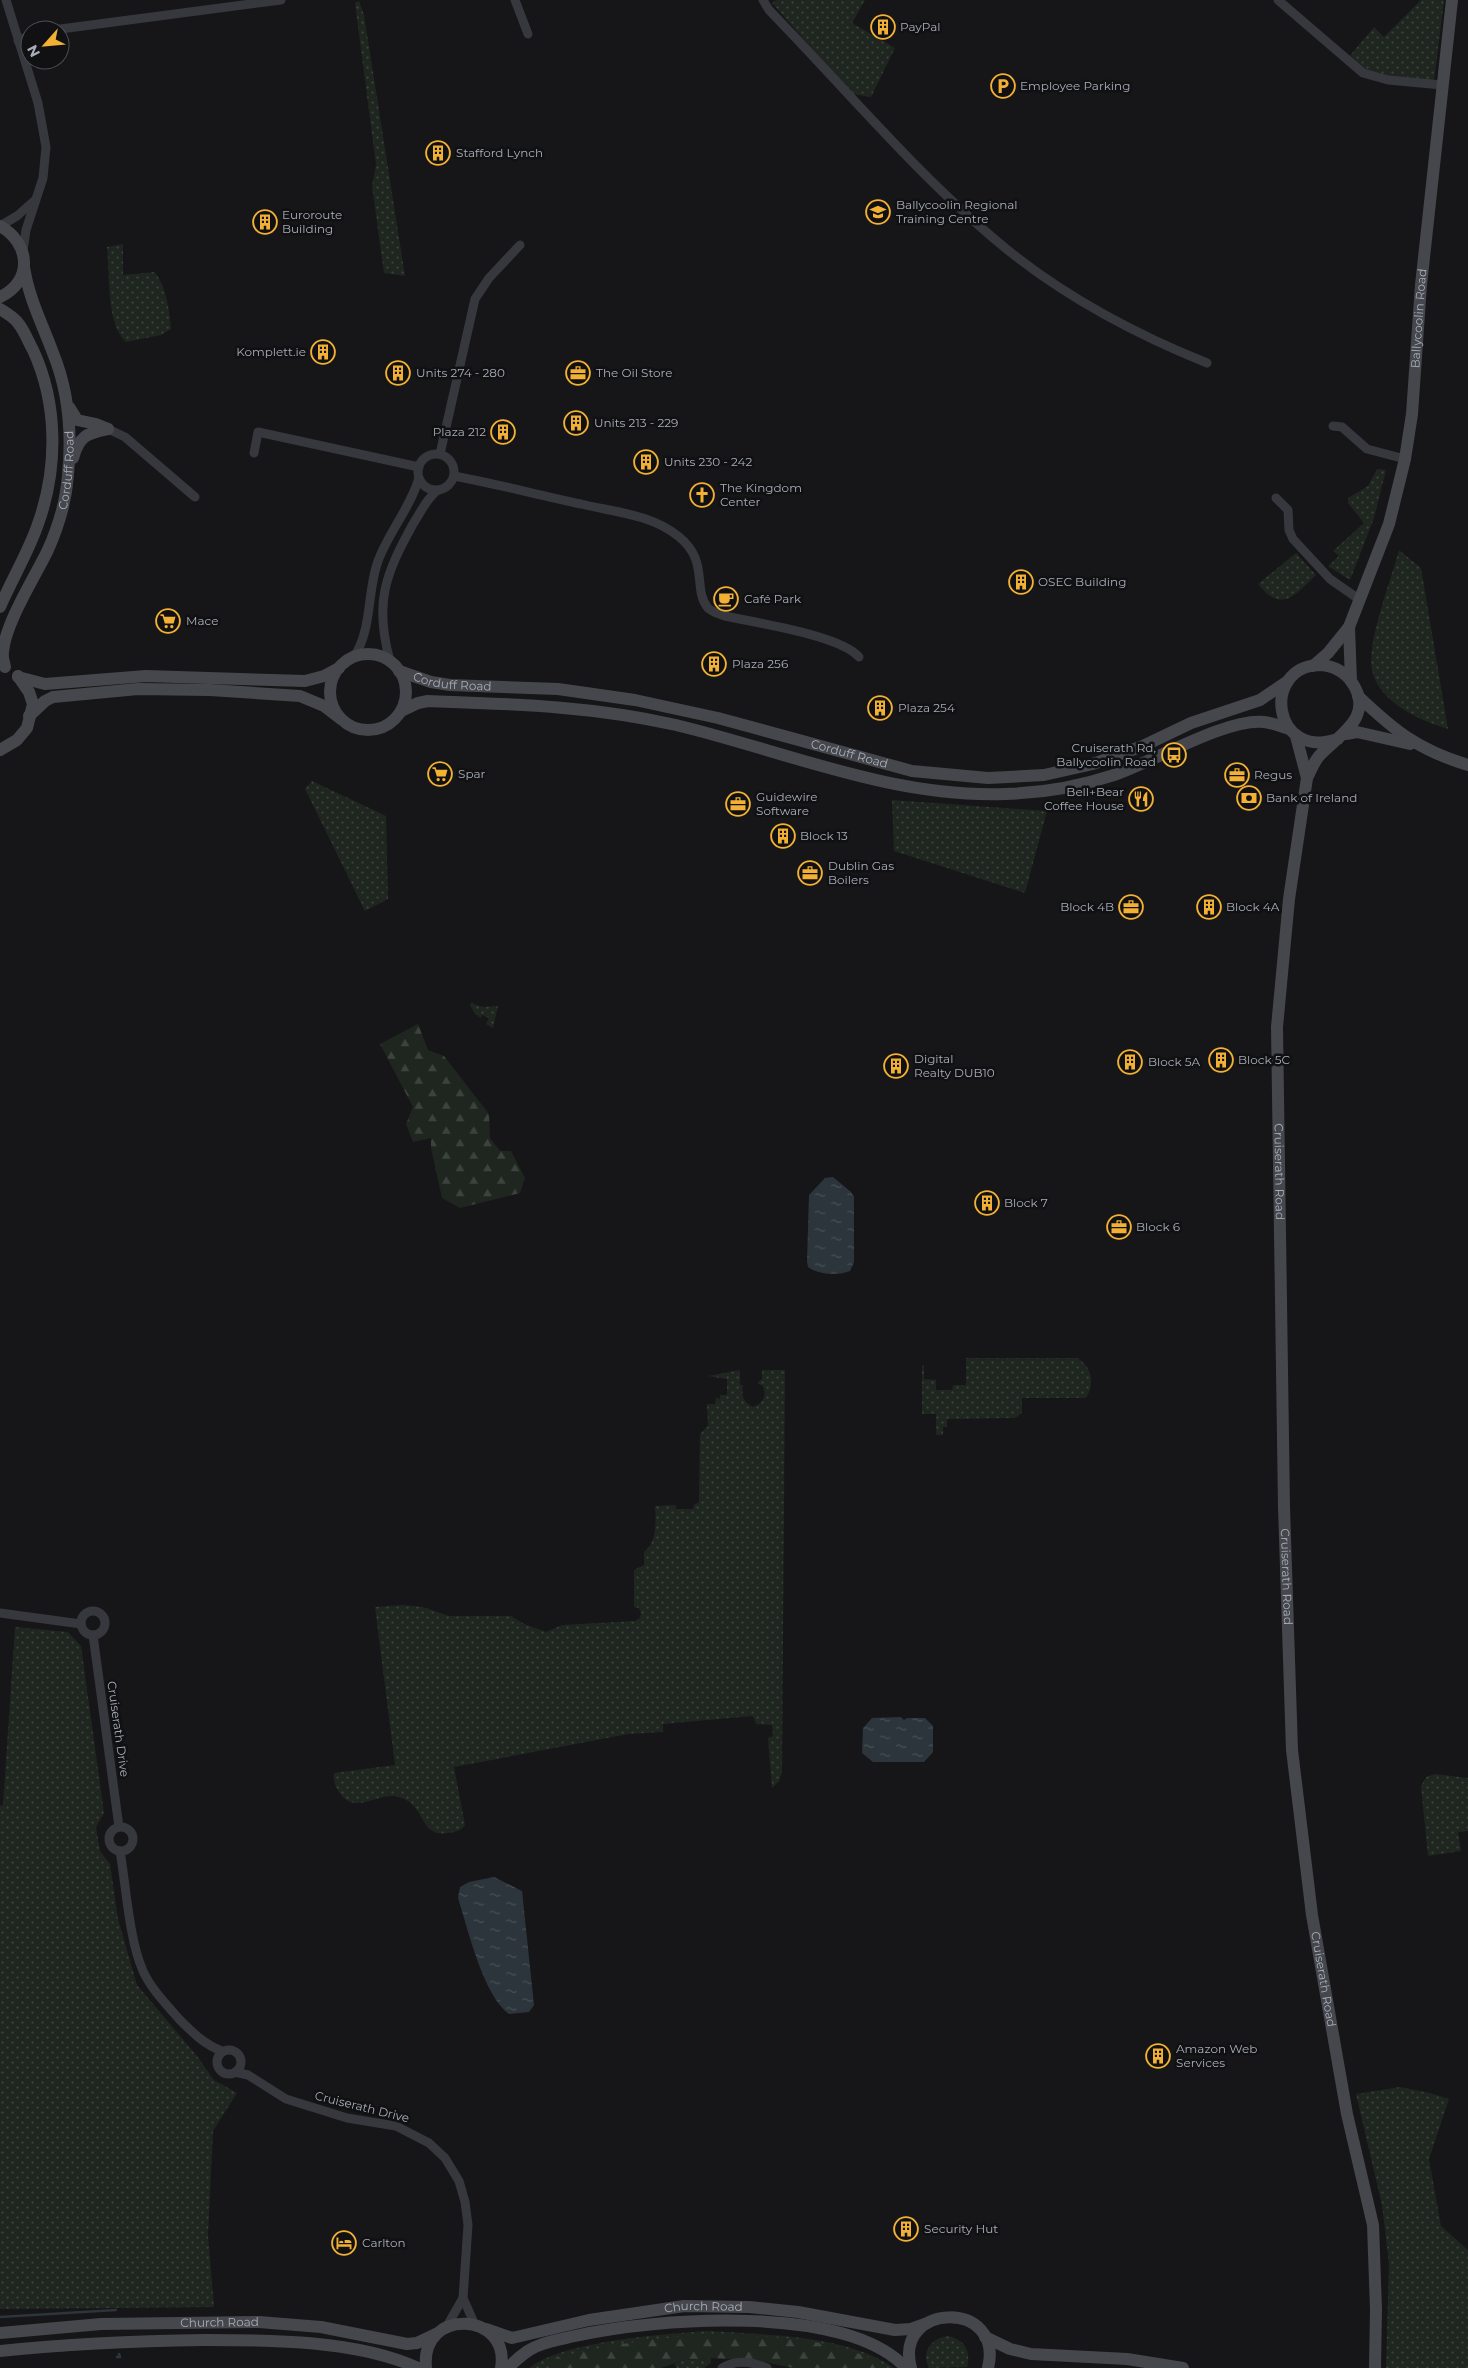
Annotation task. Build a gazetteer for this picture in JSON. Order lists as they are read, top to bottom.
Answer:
{
  "streets": {
    "main road": [
      "Ballycoolin Road",
      "Corduff Road",
      "Cruiserath Road",
      "Church Road"
    ],
    "street": ["Cruiserath Drive"]
  },
  "crossings": [
    ["Ballycoolin Road", "Corduff Road"],
    ["Ballycoolin Road", "Cruiserath Road"],
    ["Corduff Road", "Cruiserath Road"]
  ],
  "places": {
    "building": [
      "PayPal",
      "Stafford Lynch",
      "Euroroute Building",
      "Komplett.ie",
      "Units 274 - 280",
      "Units 213 - 229",
      "Plaza 212",
      "Units 230 - 242",
      "OSEC Building",
      "Plaza 256",
      "Plaza 254",
      "Block 13",
      "Block 4A",
      "Block 5C",
      "Block 5A",
      "Digital Realty DUB10",
      "Block 7",
      "Amazon Web Services",
      "Security Hut"
    ],
    "parking": ["Employee Parking"],
    "school or university": ["Ballycoolin Regional Training Centre"],
    "office": [
      "The Oil Store",
      "Regus",
      "Guidewire Software",
      "Dublin Gas Boilers",
      "Block 4B",
      "Block 6"
    ],
    "church": ["The Kingdom Center"],
    "cafe": ["Café Park"],
    "supermarket": ["Mace", "Spar"],
    "bus stop": ["Cruiserath Rd, Ballycoolin Road"],
    "bank": ["Bank of Ireland"],
    "restaurant": ["Bell+Bear Coffee House"],
    "hotel": ["Carlton"]
  },
  "north": "bottom left"
}
